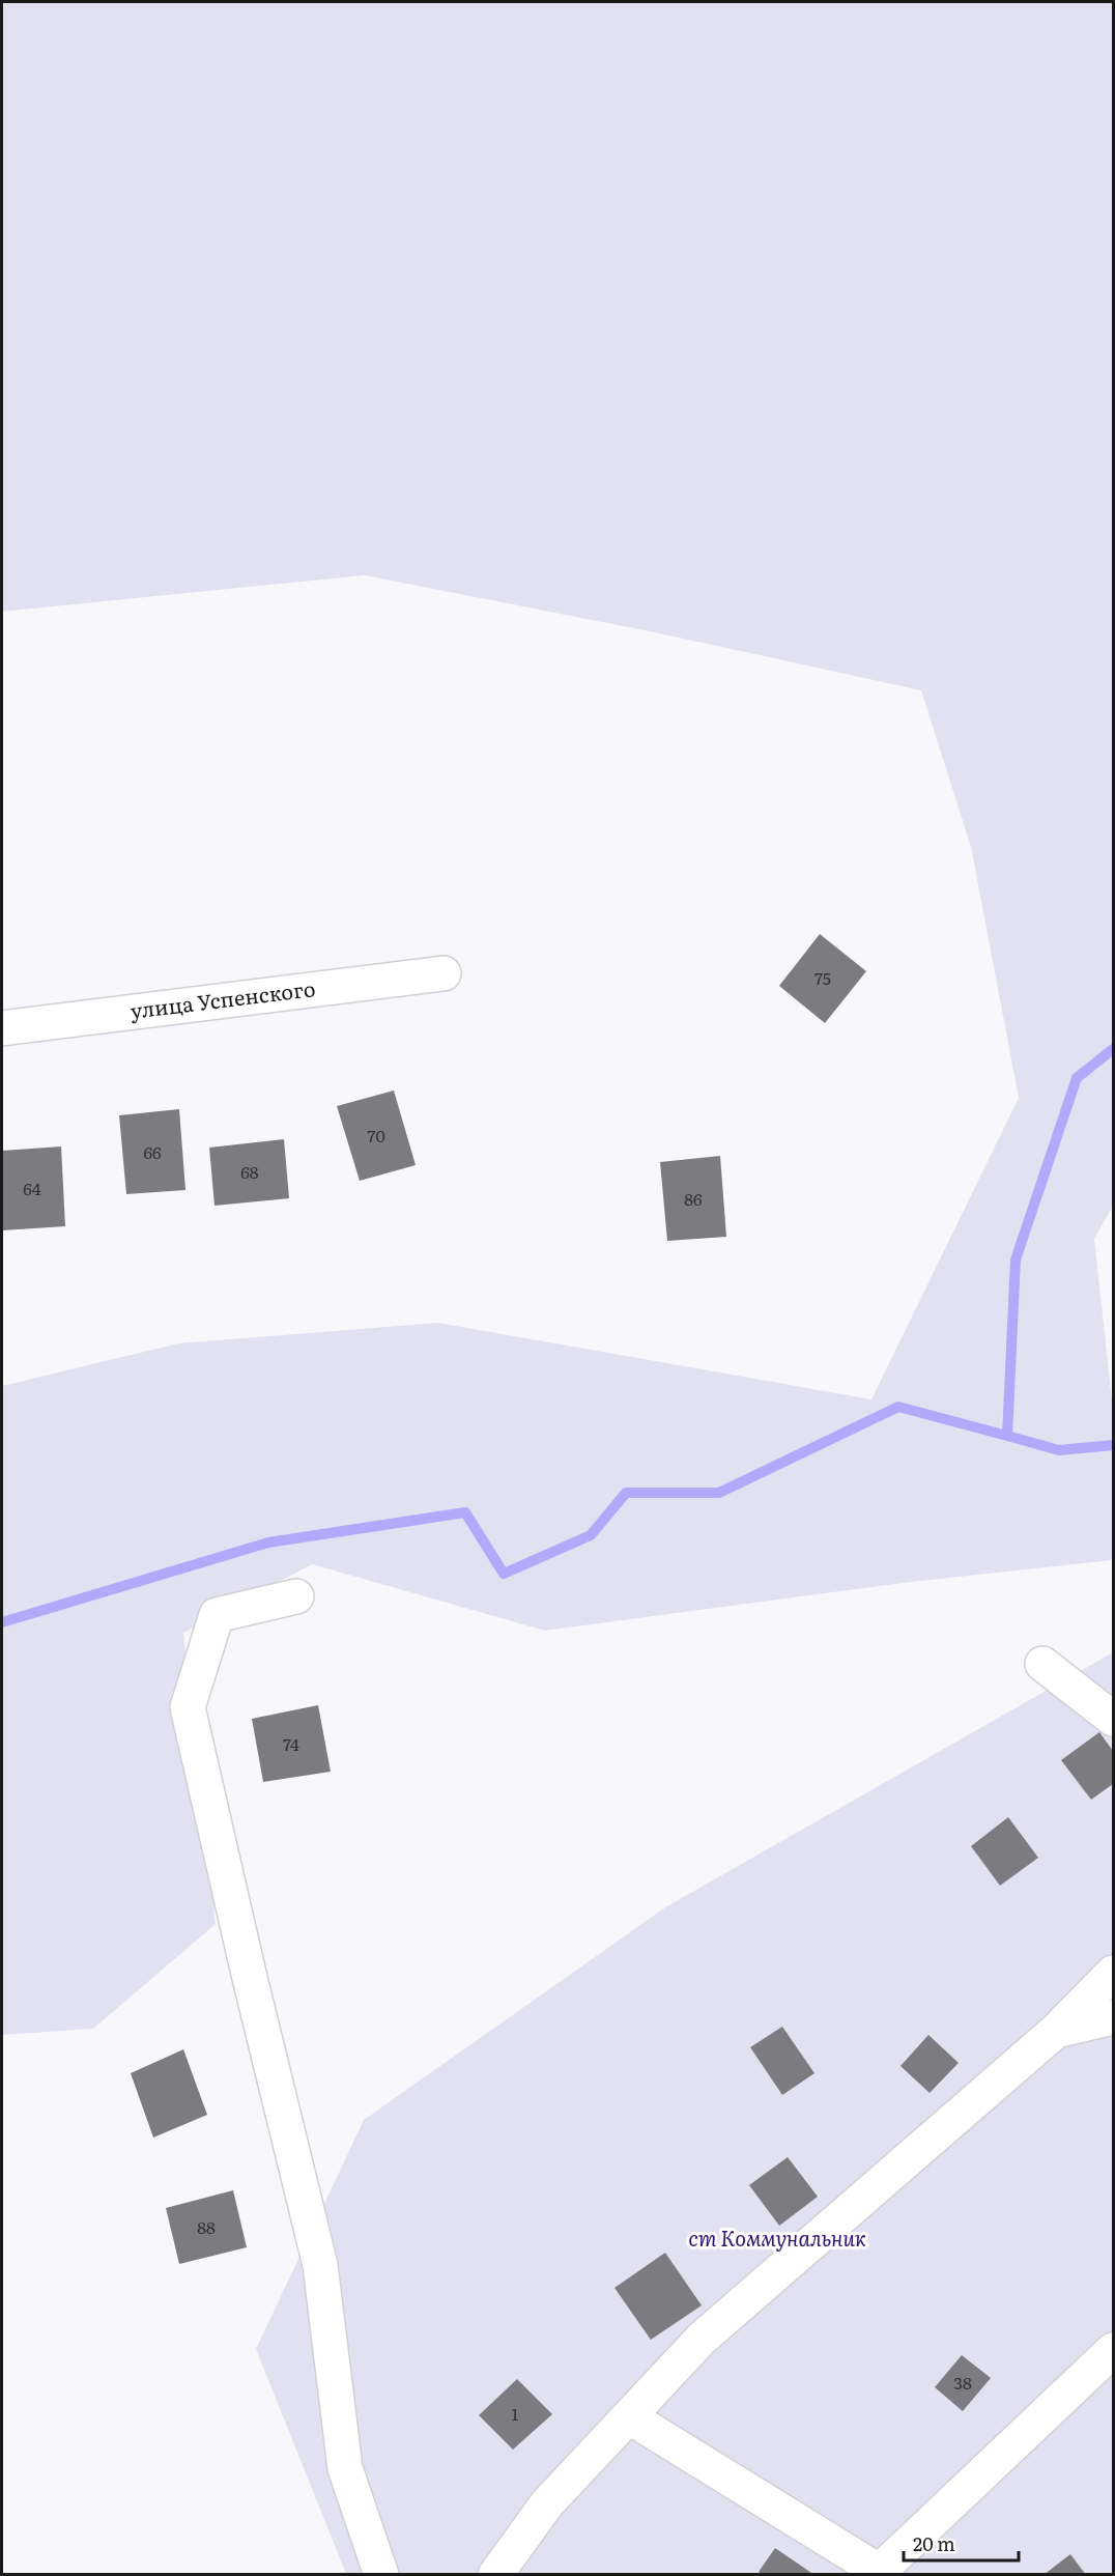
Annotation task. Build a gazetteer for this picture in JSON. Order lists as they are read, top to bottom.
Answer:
{
  "streets": {
    "street": ["улица Успенского"]
  },
  "parks": ["ст Коммунальник"],
  "house_numbers": [
    "75",
    "70",
    "66",
    "68",
    "64",
    "86",
    "74",
    "88",
    "38",
    "1"
  ],
  "scale_bar": "20 m"
}
